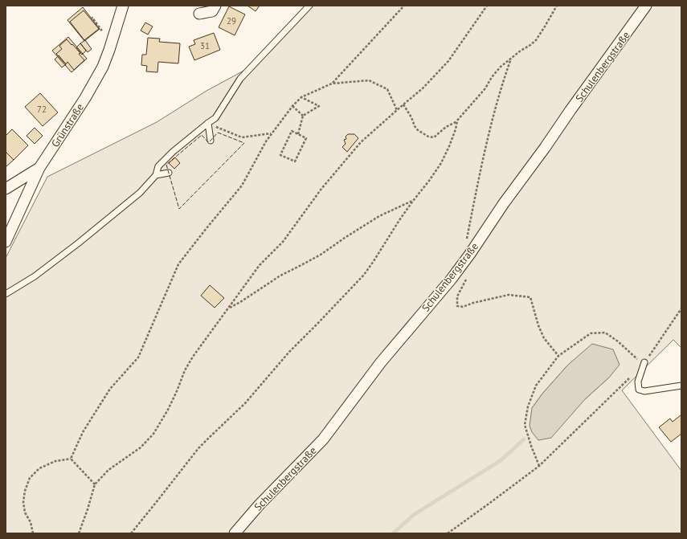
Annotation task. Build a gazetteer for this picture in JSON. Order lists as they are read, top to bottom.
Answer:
{
  "streets": {
    "street": ["Schulenbergstraße", "Grünstraße"]
  },
  "house_numbers": ["29", "31", "72"]
}
